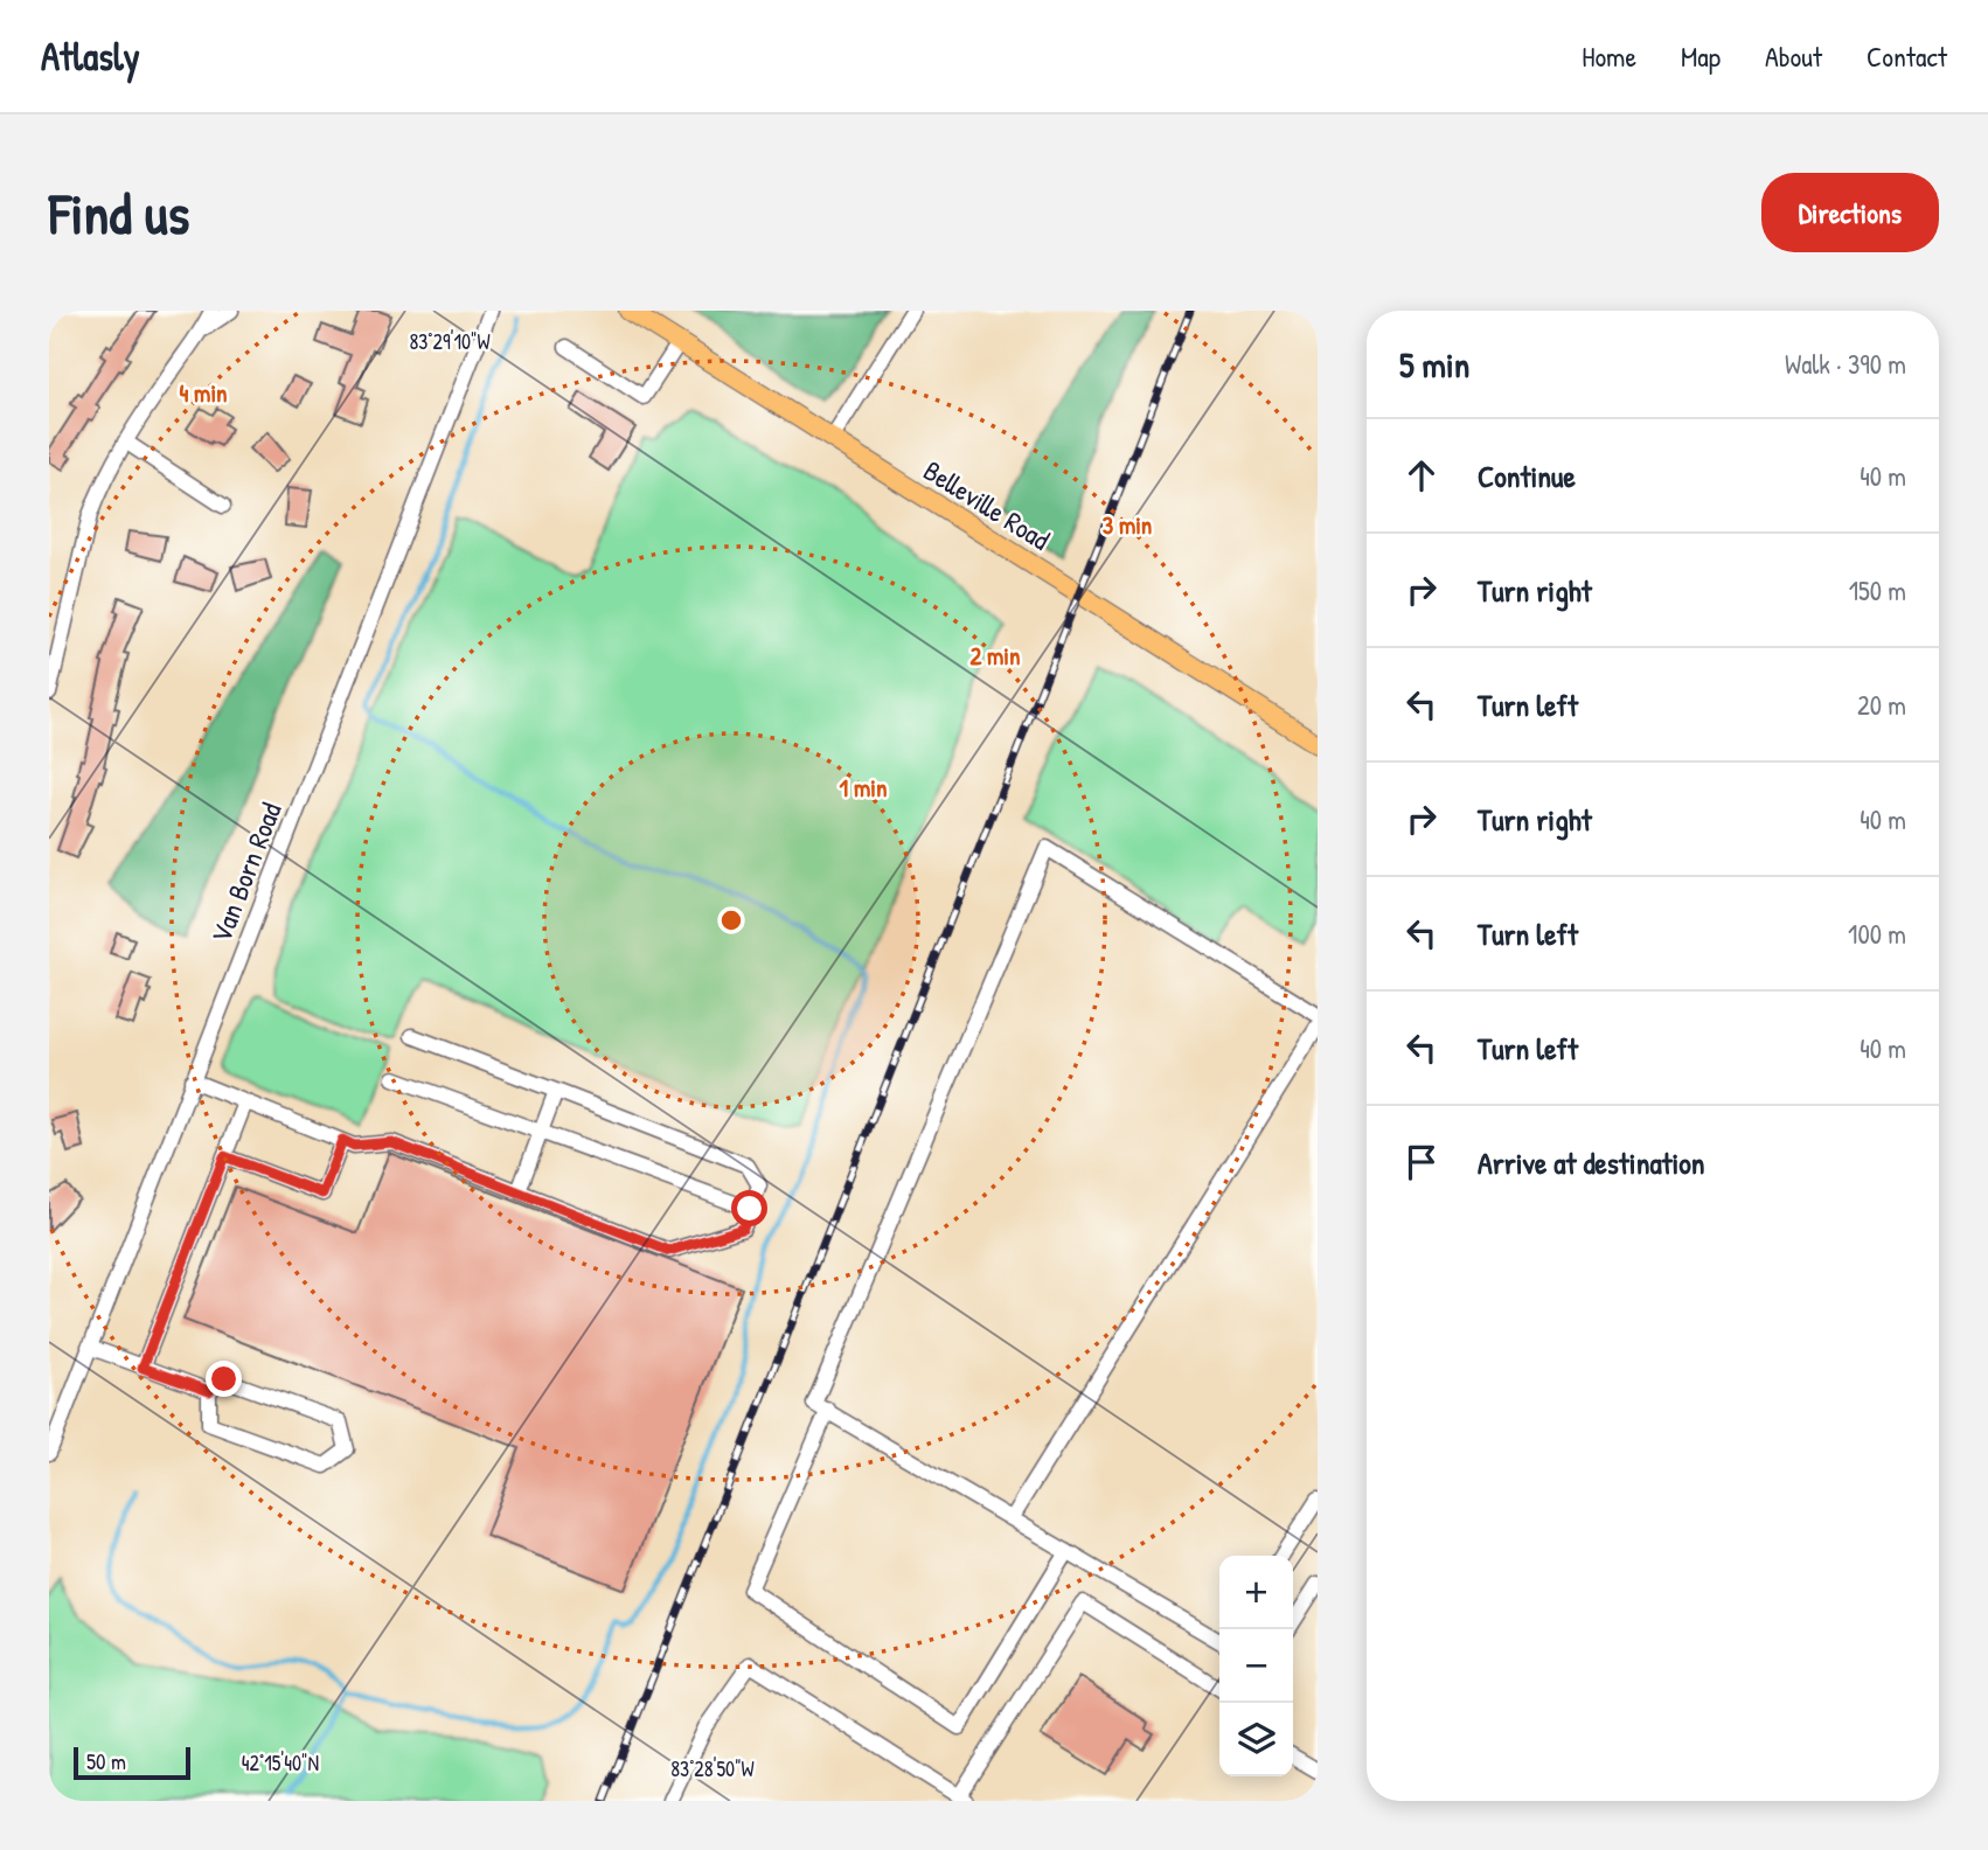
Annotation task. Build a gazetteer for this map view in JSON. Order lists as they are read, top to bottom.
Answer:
{
  "streets": {
    "main road": ["Belleville Road"],
    "street": ["Van Born Road"]
  },
  "scale_bar": "50 m",
  "page": {
    "header": "Atlasly",
    "nav": [
      "Home",
      "Map",
      "About",
      "Contact"
    ],
    "buttons": "Directions",
    "title": "Find us",
    "heading": ["5 min", "Walk · 390 m"],
    "list": [
      ["Continue", "40 m"],
      ["Turn right", "150 m"],
      ["Turn left", "20 m"],
      ["Turn right", "40 m"],
      ["Turn left", "100 m"],
      ["Turn left", "40 m"],
      "Arrive at destination"
    ],
    "map_buttons": ["+", "−"],
    "scale": "50 m"
  },
  "coordinates": ["83°29'10\"W", "42°15'40\"N", "83°28'50\"W"],
  "rings": [
    "4 min",
    "3 min",
    "2 min",
    "1 min"
  ]
}
